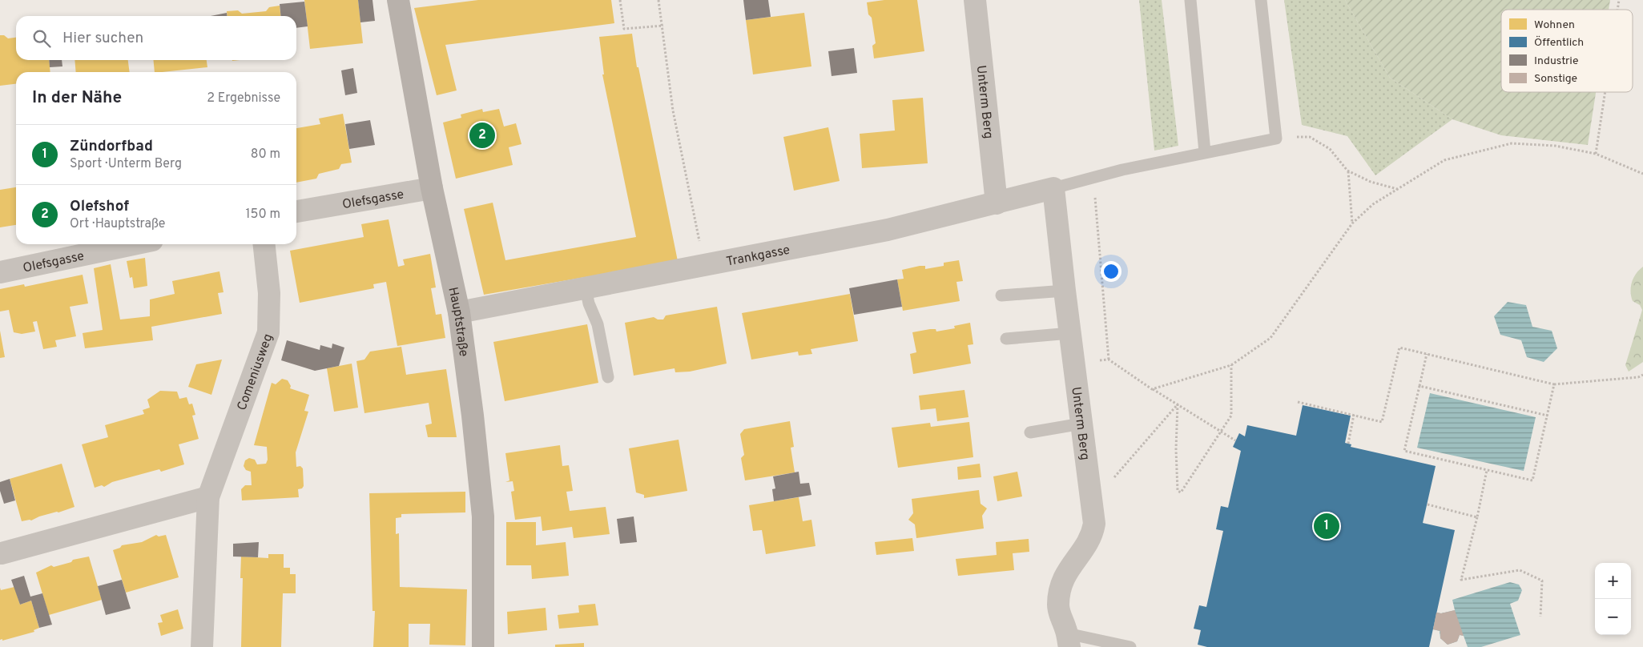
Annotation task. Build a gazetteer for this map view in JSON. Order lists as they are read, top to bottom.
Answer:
{
  "streets": {
    "main road": ["Hauptstraße"],
    "street": [
      "Unterm Berg",
      "Olefsgasse",
      "Trankgasse",
      "Comeniusweg"
    ]
  },
  "crossings": [
    ["Unterm Berg", "Trankgasse"],
    ["Olefsgasse", "Hauptstraße"],
    ["Trankgasse", "Hauptstraße"]
  ],
  "legend": [
    "Wohnen",
    "Öffentlich",
    "Industrie",
    "Sonstige"
  ],
  "page": {
    "search": "Hier suchen",
    "heading": ["In der Nähe", "2 Ergebnisse"],
    "pins": ["2", "1"],
    "list": [
      {
        "mark": "1",
        "name": "Zündorfbad",
        "note": "Sport · Unterm Berg",
        "value": "80 m"
      },
      {
        "mark": "2",
        "name": "Olefshof",
        "note": "Ort · Hauptstraße",
        "value": "150 m"
      }
    ],
    "map_buttons": ["+", "−"]
  }
}
